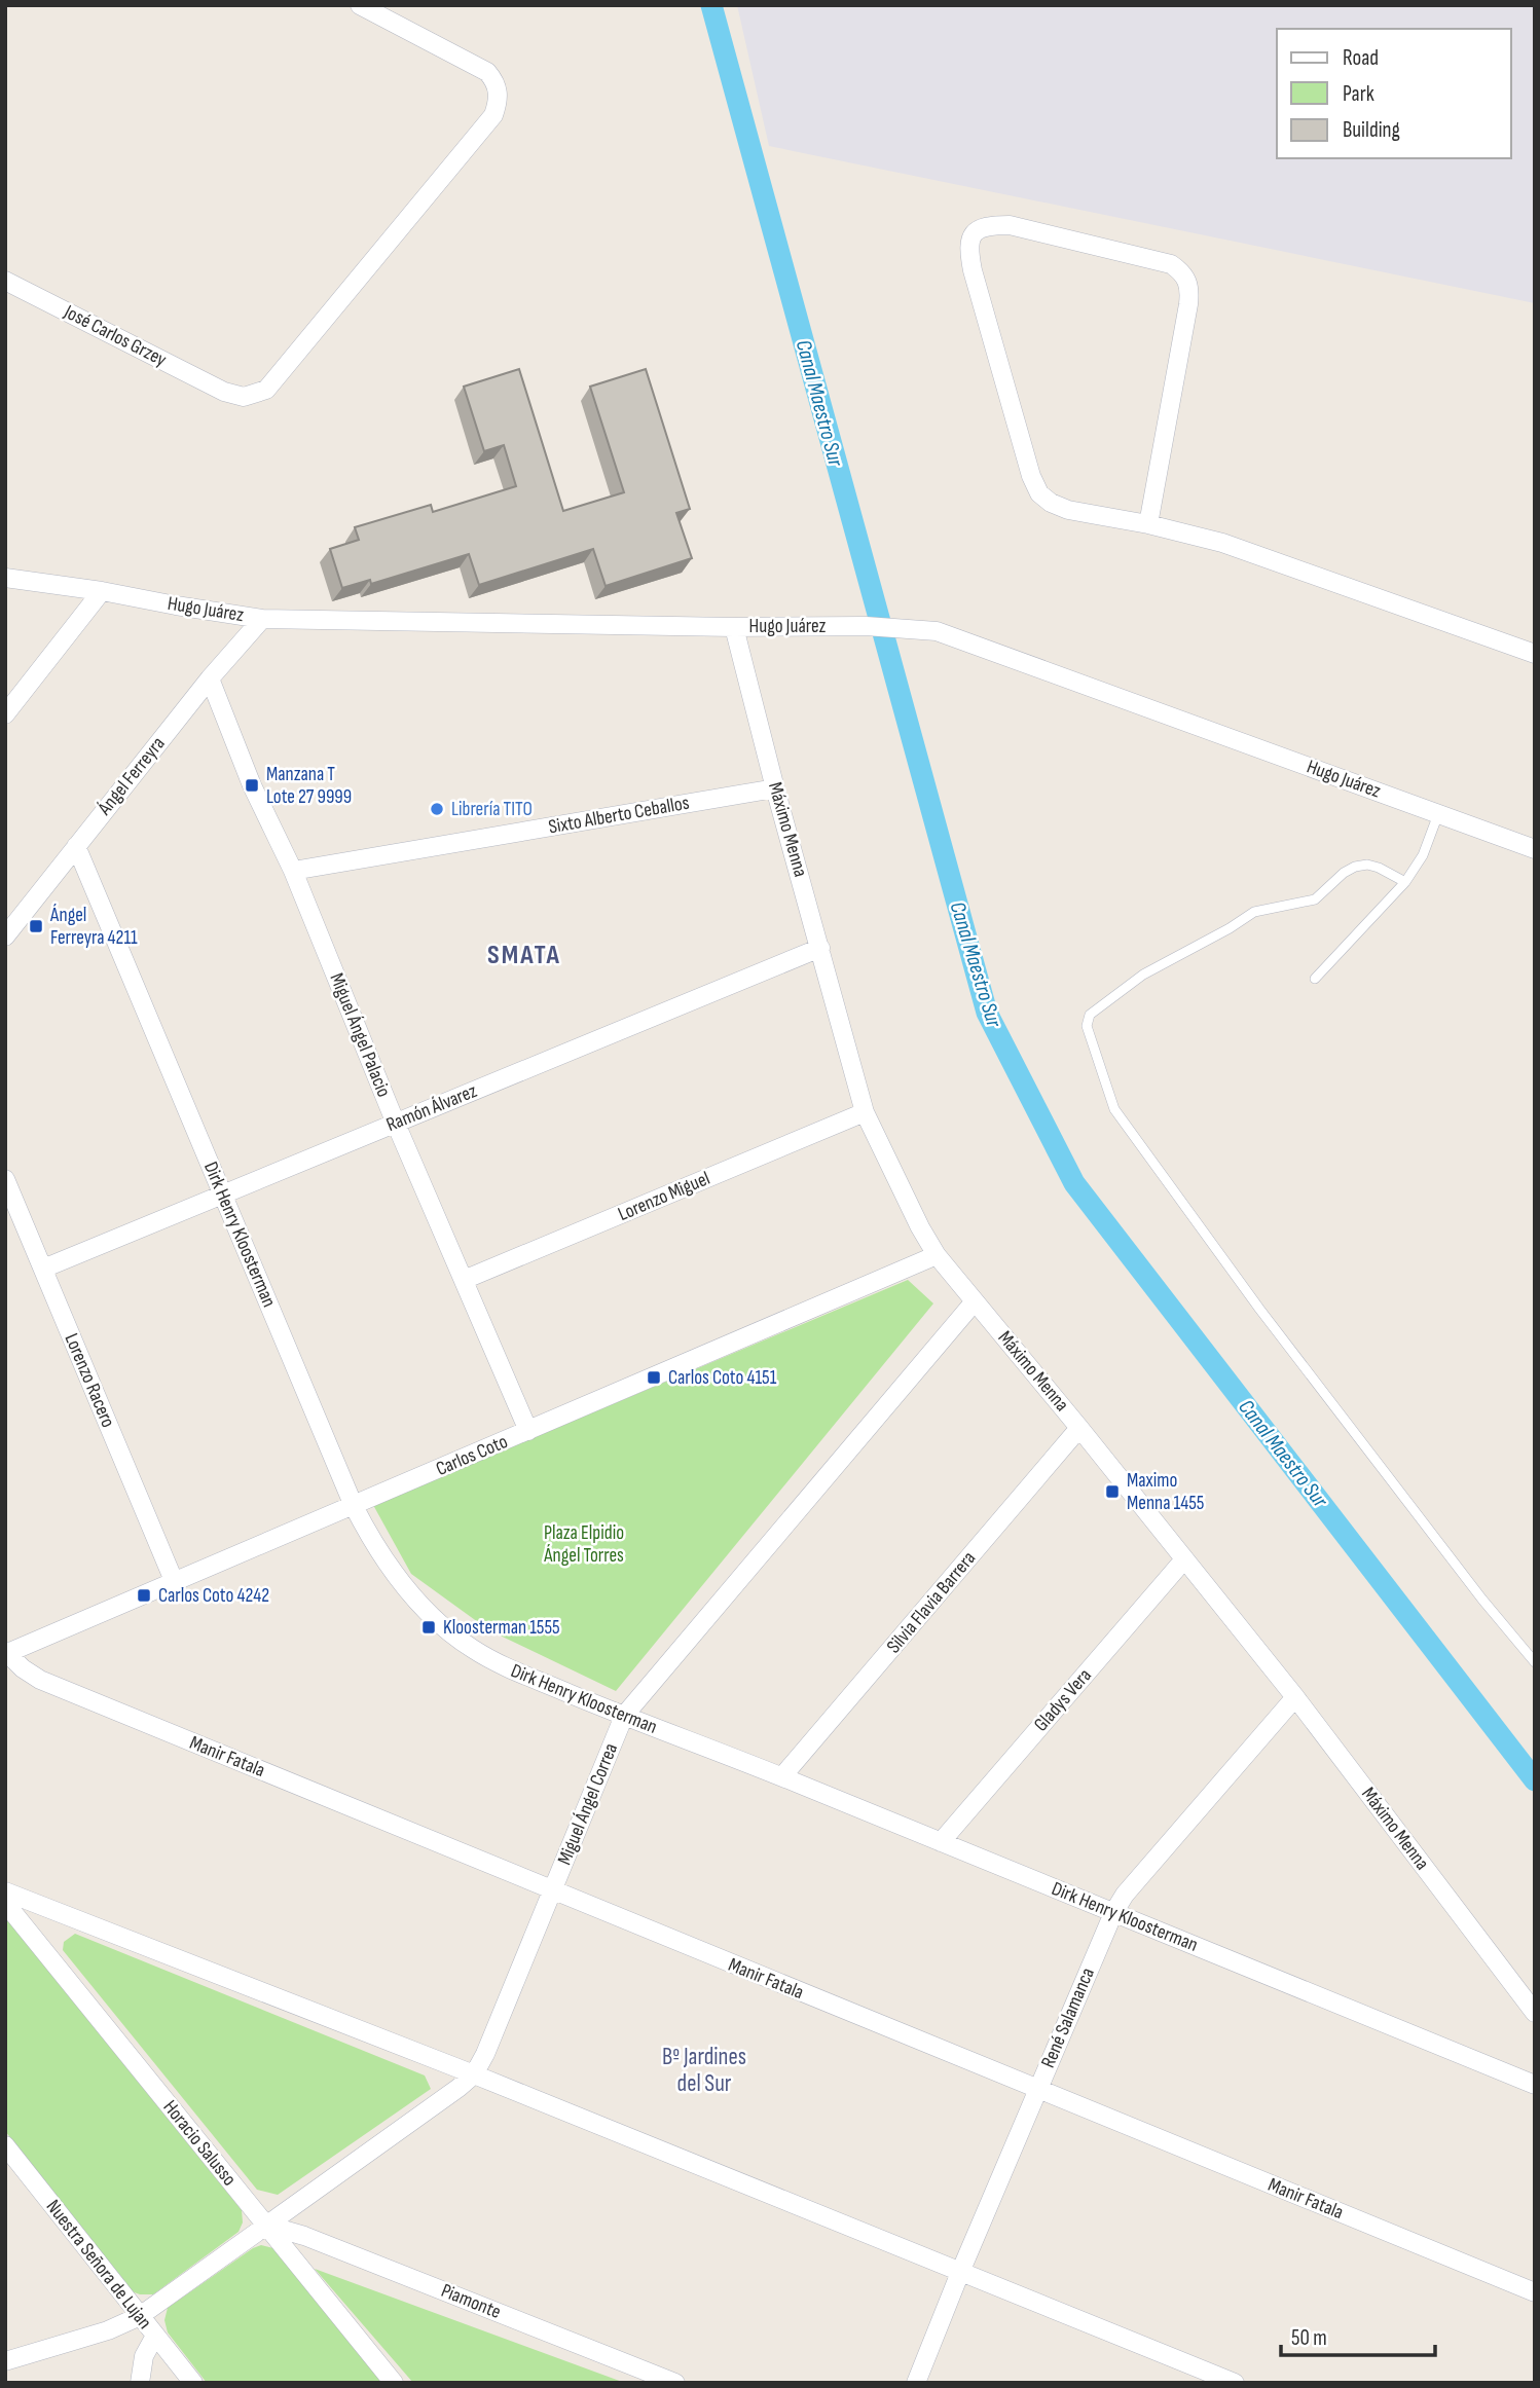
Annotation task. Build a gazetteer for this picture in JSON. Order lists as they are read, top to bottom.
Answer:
{
  "streets": {
    "street": [
      "José Carlos Grzey",
      "Hugo Juárez",
      "Ángel Ferreyra",
      "Sixto Alberto Ceballos",
      "Máximo Menna",
      "Miguel Ángel Palacio",
      "Ramón Álvarez",
      "Lorenzo Miguel",
      "Dirk Henry Kloosterman",
      "Lorenzo Racero",
      "Carlos Coto",
      "Silvia Flavia Barrera",
      "Gladys Vera",
      "Manir Fatala",
      "Miguel Ángel Correa",
      "René Salamanca",
      "Horacio Salusso",
      "Nuestra Señora de Lujan",
      "Piamonte"
    ]
  },
  "crossings": [
    ["Hugo Juárez", "Ángel Ferreyra"],
    ["Hugo Juárez", "Máximo Menna"],
    ["Ángel Ferreyra", "Miguel Ángel Palacio"],
    ["Ángel Ferreyra", "Dirk Henry Kloosterman"],
    ["Sixto Alberto Ceballos", "Máximo Menna"],
    ["Sixto Alberto Ceballos", "Miguel Ángel Palacio"],
    ["Máximo Menna", "Ramón Álvarez"],
    ["Máximo Menna", "Lorenzo Miguel"],
    ["Máximo Menna", "Carlos Coto"],
    ["Máximo Menna", "Silvia Flavia Barrera"],
    ["Máximo Menna", "Gladys Vera"],
    ["Máximo Menna", "Miguel Ángel Correa"],
    ["Máximo Menna", "René Salamanca"],
    ["Miguel Ángel Palacio", "Ramón Álvarez"],
    ["Miguel Ángel Palacio", "Lorenzo Miguel"],
    ["Miguel Ángel Palacio", "Carlos Coto"],
    ["Ramón Álvarez", "Dirk Henry Kloosterman"],
    ["Ramón Álvarez", "Lorenzo Racero"],
    ["Dirk Henry Kloosterman", "Carlos Coto"],
    ["Dirk Henry Kloosterman", "Silvia Flavia Barrera"],
    ["Dirk Henry Kloosterman", "Gladys Vera"],
    ["Dirk Henry Kloosterman", "Miguel Ángel Correa"],
    ["Dirk Henry Kloosterman", "René Salamanca"],
    ["Lorenzo Racero", "Carlos Coto"],
    ["Carlos Coto", "Manir Fatala"],
    ["Manir Fatala", "Miguel Ángel Correa"],
    ["Manir Fatala", "René Salamanca"],
    ["Miguel Ángel Correa", "Horacio Salusso"],
    ["Miguel Ángel Correa", "Nuestra Señora de Lujan"],
    ["Miguel Ángel Correa", "Piamonte"],
    ["Horacio Salusso", "Piamonte"]
  ],
  "districts": ["SMATA", "Bº Jardines del Sur"],
  "water": ["Canal Maestro Sur"],
  "parks": ["Plaza Elpidio Ángel Torres"],
  "places": {
    "transit": [
      "Manzana T Lote 27 9999",
      "Ángel Ferreyra 4211",
      "Carlos Coto 4151",
      "Maximo Menna 1455",
      "Carlos Coto 4242",
      "Kloosterman 1555"
    ],
    "other": ["Librería TITO"]
  },
  "legend": ["Road", "Park", "Building"],
  "scale_bar": "50 m"
}
